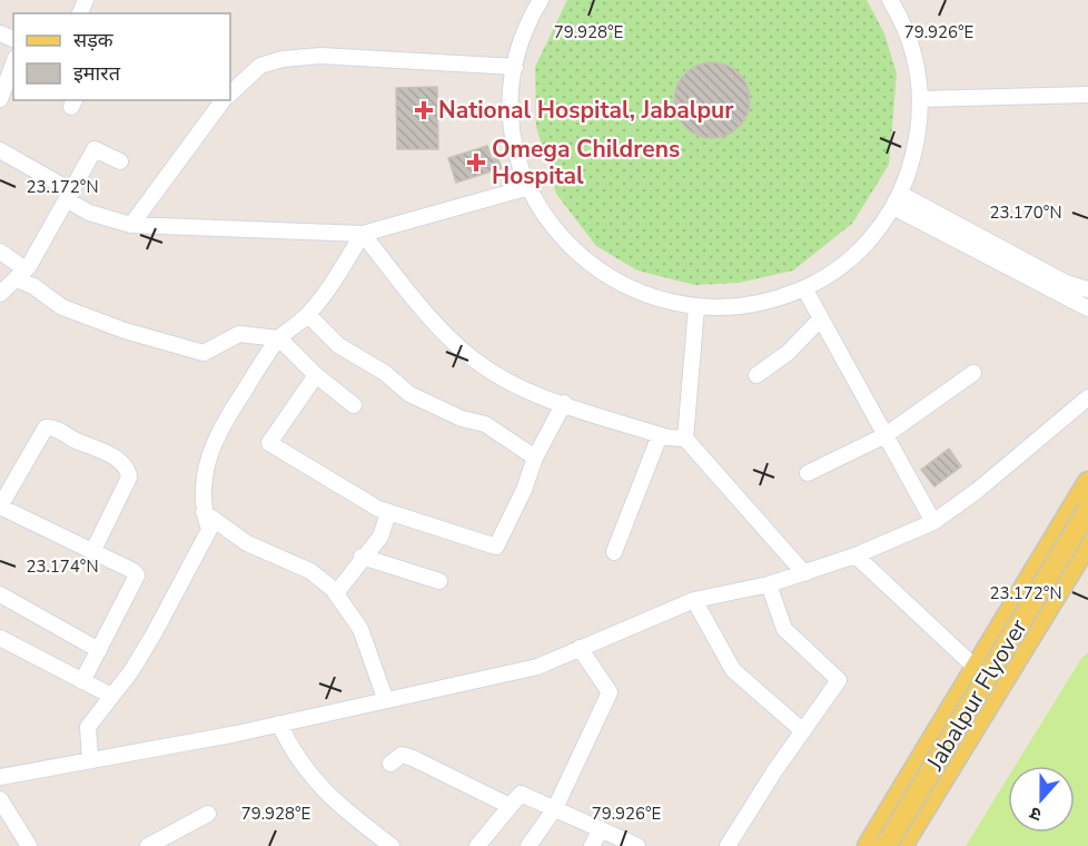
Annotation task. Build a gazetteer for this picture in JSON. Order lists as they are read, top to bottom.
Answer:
{
  "streets": {
    "main road": ["Jabalpur Flyover"]
  },
  "places": {
    "health": ["National Hospital, Jabalpur", "Omega Childrens Hospital"]
  },
  "legend": ["सड़क", "इमारत"],
  "north": "bottom",
  "coordinates": [
    "79.928°E",
    "79.926°E",
    "23.172°N",
    "23.170°N",
    "23.174°N"
  ]
}
